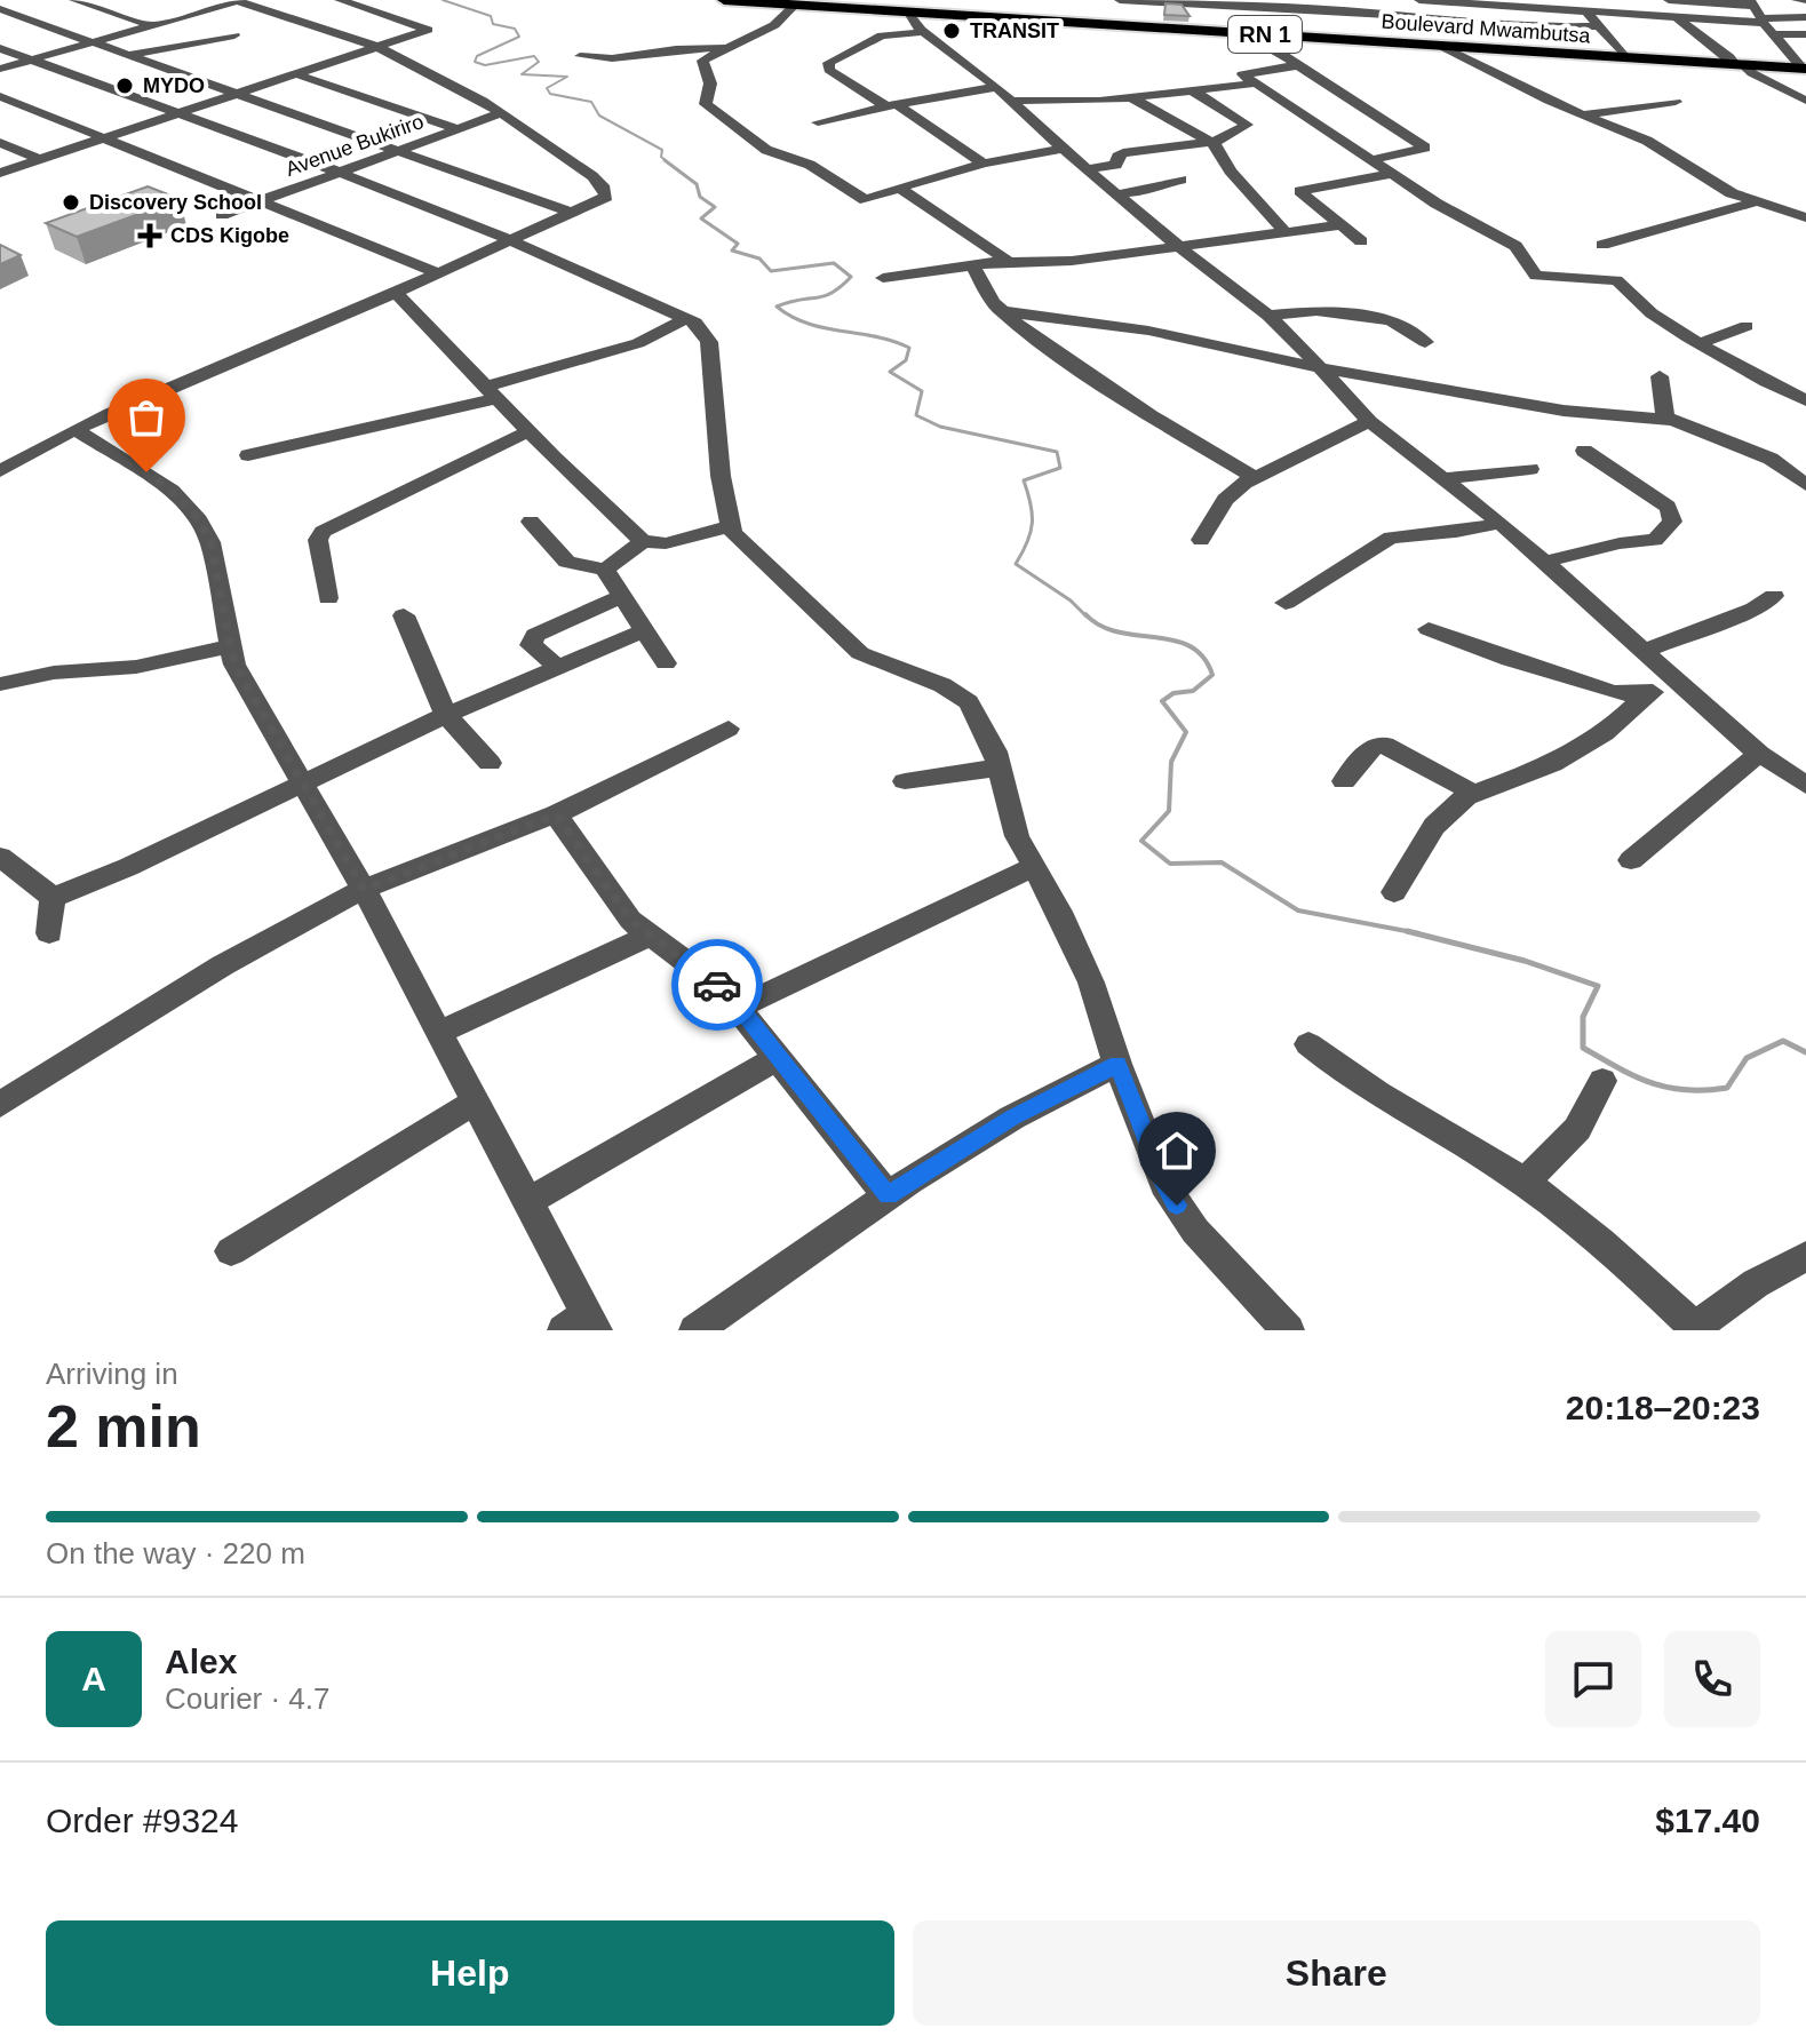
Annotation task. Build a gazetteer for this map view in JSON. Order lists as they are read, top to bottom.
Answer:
{
  "streets": {
    "highway": ["Boulevard Mwambutsa", "RN 1"],
    "street": ["Avenue Bukiriro"]
  },
  "places": {
    "other": ["TRANSIT", "MYDO", "Discovery School"],
    "health": ["CDS Kigobe"]
  },
  "page": {
    "heading": ["2 min", "Arriving in", "20:18–20:23"],
    "panel": [
      "Alex",
      "Courier · 4.7",
      "Order #9324",
      "$17.40"
    ],
    "bar": "On the way · 220 m",
    "round": "A",
    "buttons": ["Help", "Share"]
  }
}
